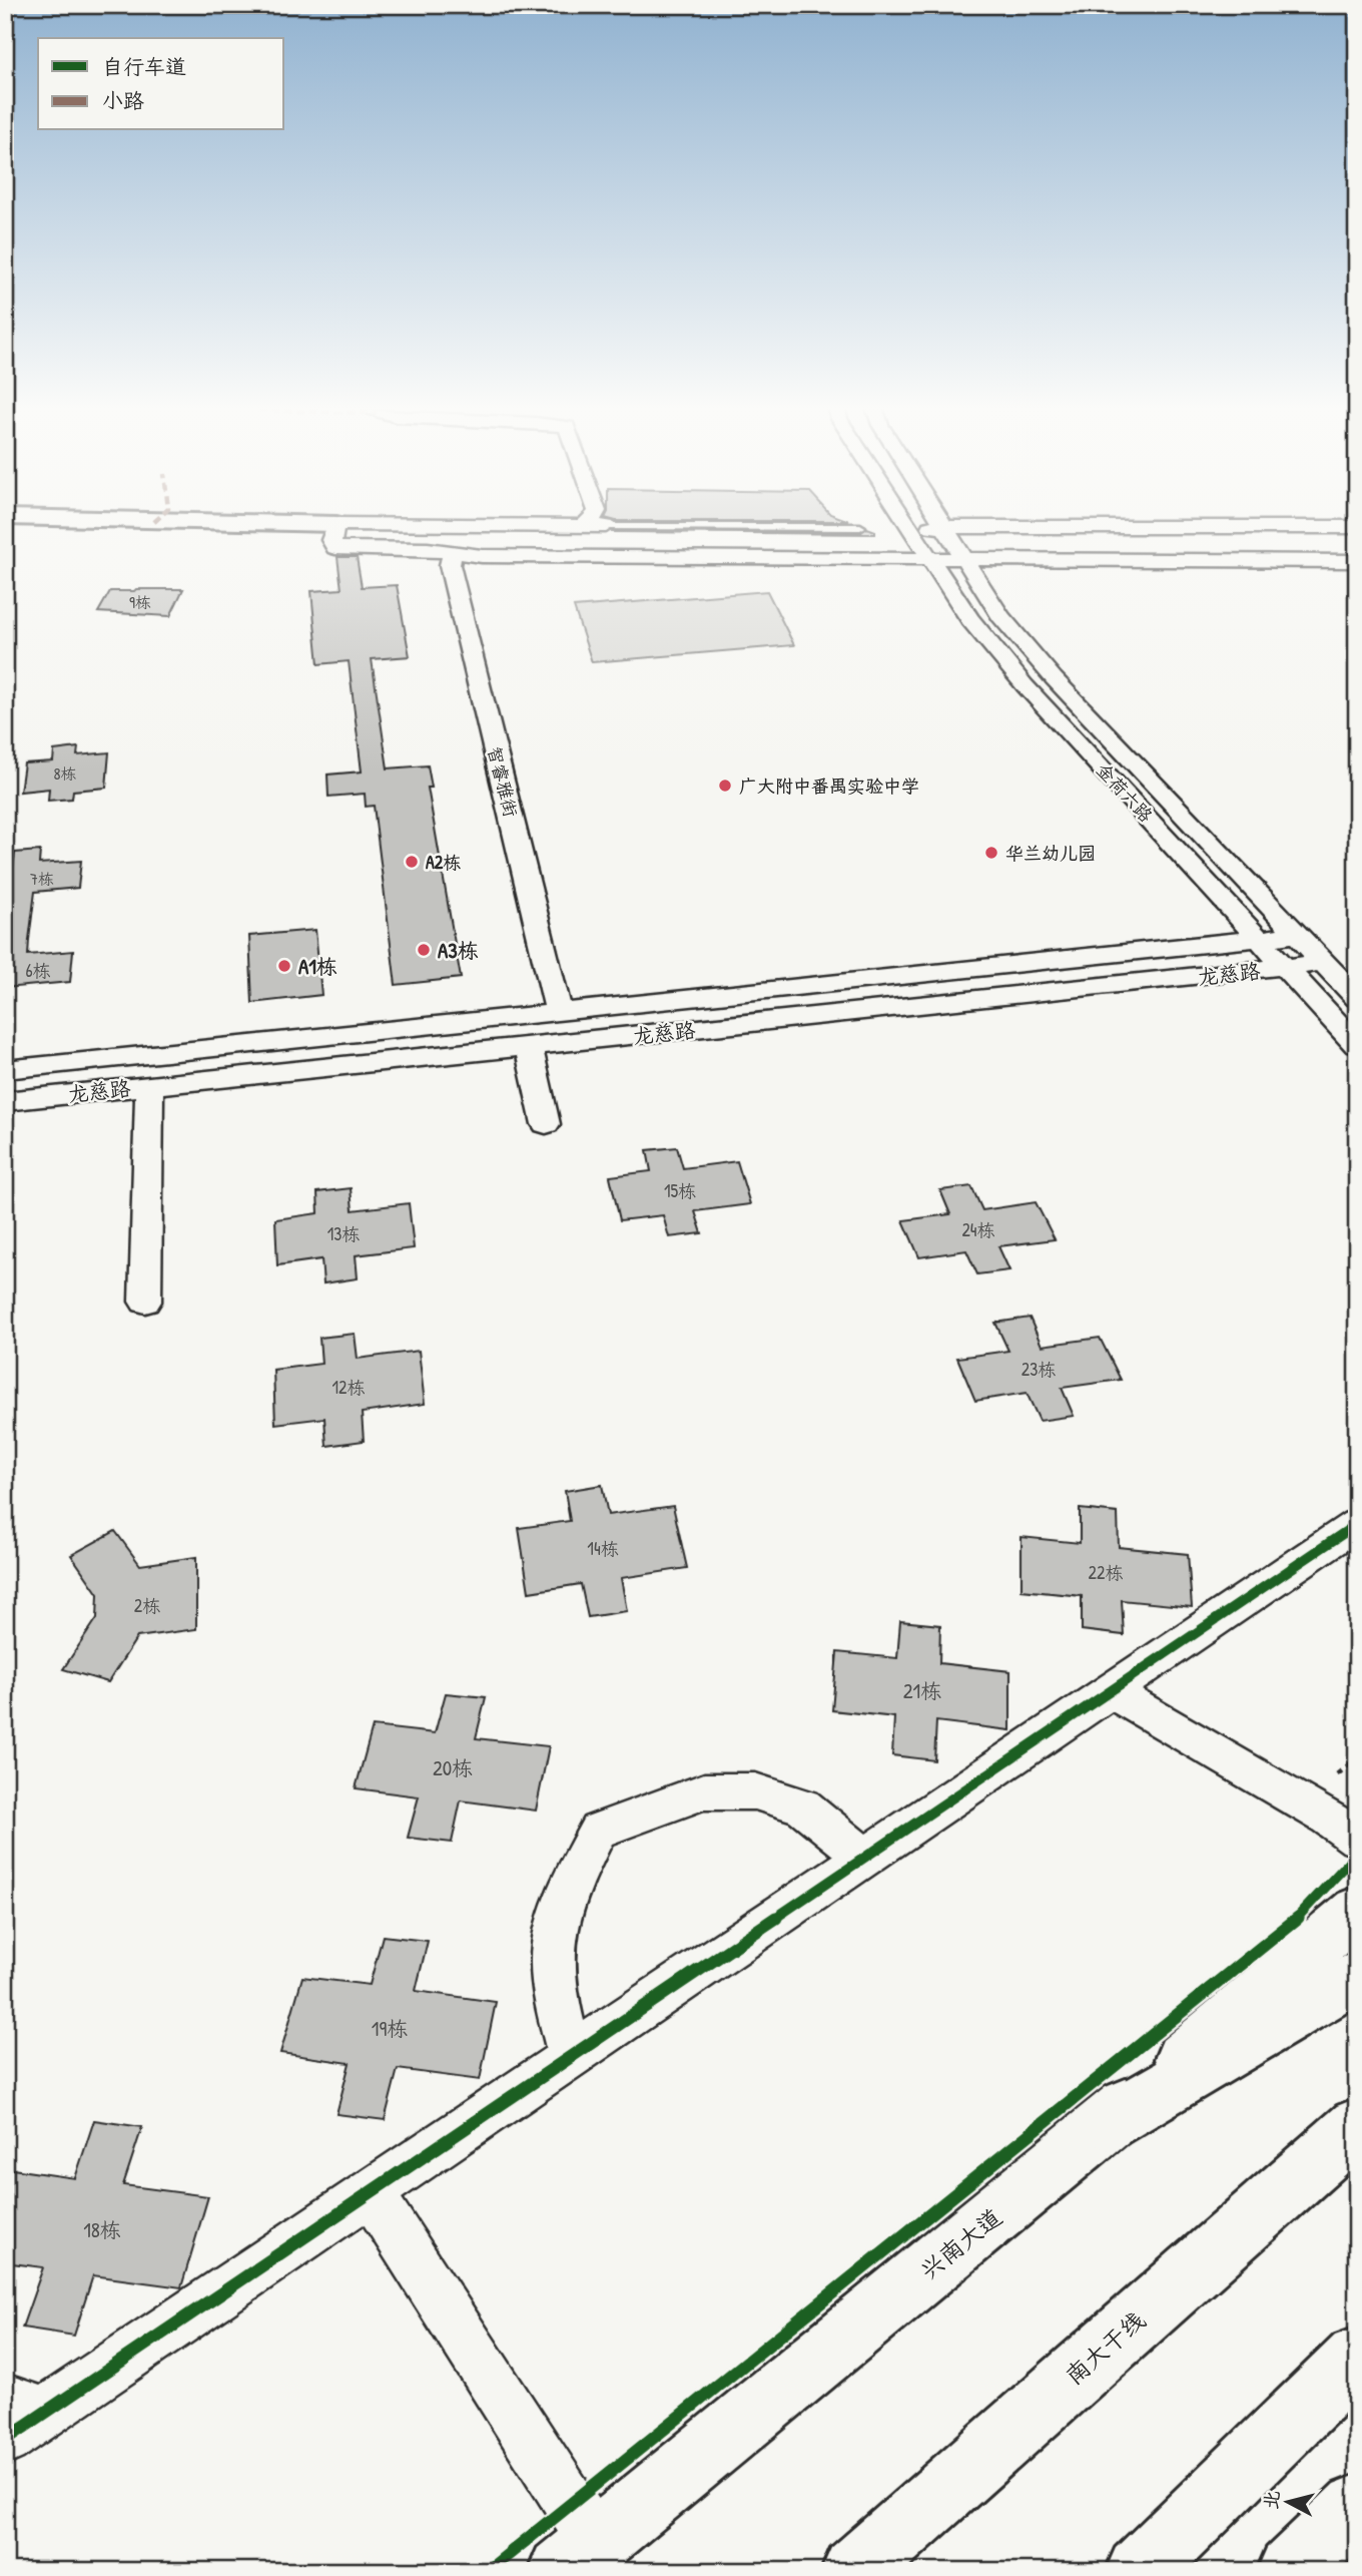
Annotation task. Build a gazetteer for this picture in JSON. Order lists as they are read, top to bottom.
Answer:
{
  "streets": {
    "main road": ["兴南大道", "南大干线"],
    "street": ["智睿雅街", "金荷六路", "龙慈路"]
  },
  "crossings": [
    ["智睿雅街", "龙慈路"],
    ["金荷六路", "龙慈路"]
  ],
  "places": [
    "广大附中番禺实验中学",
    "华兰幼儿园",
    "A2栋",
    "A3栋",
    "A1栋"
  ],
  "house_numbers": [
    "9栋",
    "8栋",
    "7栋",
    "6栋",
    "15栋",
    "24栋",
    "13栋",
    "23栋",
    "12栋",
    "14栋",
    "22栋",
    "2栋",
    "21栋",
    "20栋",
    "19栋",
    "18栋"
  ],
  "legend": ["自行车道", "小路"],
  "north": "left"
}
